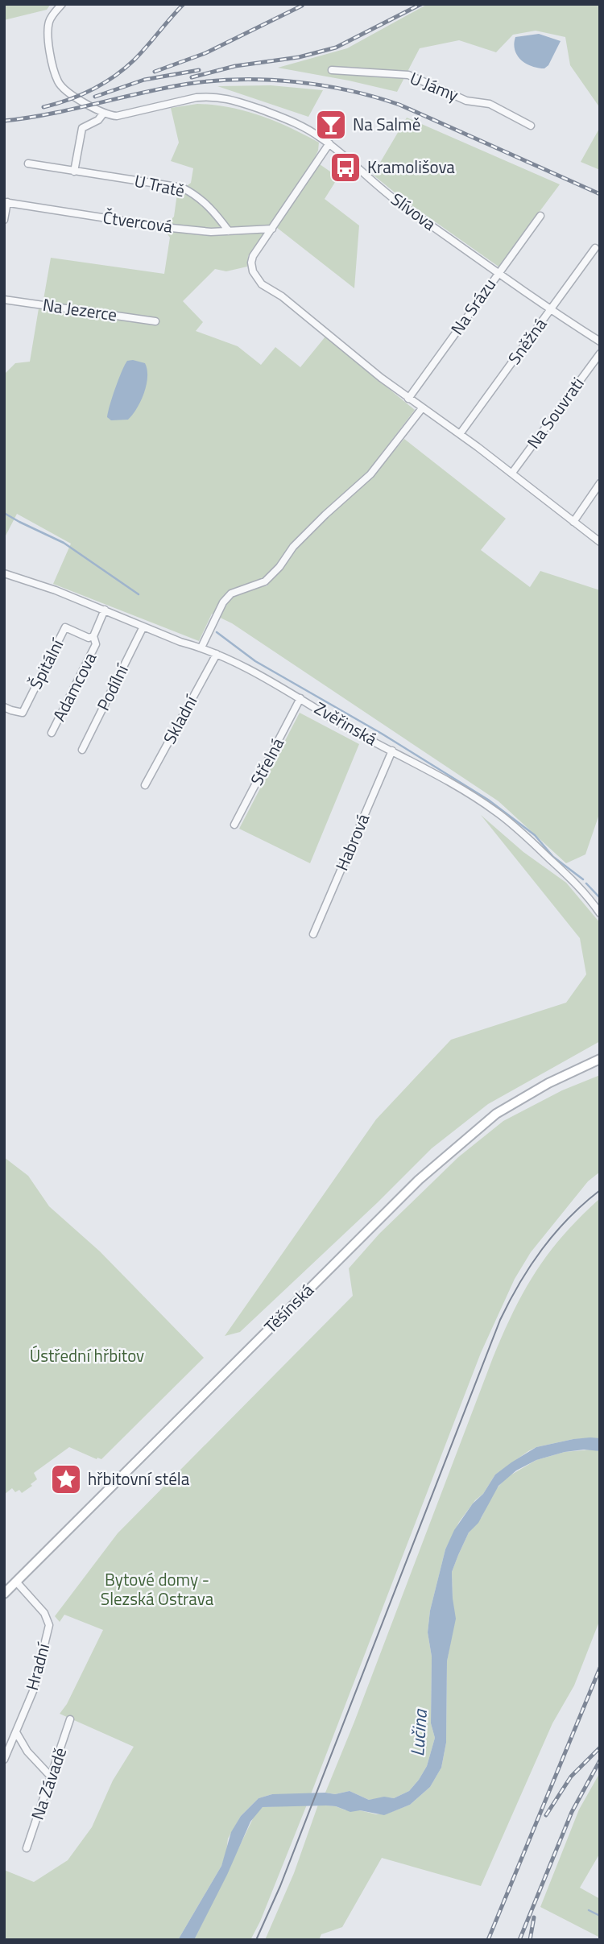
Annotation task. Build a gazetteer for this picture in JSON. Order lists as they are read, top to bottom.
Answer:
{
  "streets": {
    "main road": ["Těšínská"],
    "street": [
      "U Jámy",
      "U Tratě",
      "Slívova",
      "Čtvercová",
      "Na Srázu",
      "Na Jezerce",
      "Sněžná",
      "Na Souvrati",
      "Špitální",
      "Adamcova",
      "Podílní",
      "Skladní",
      "Zvěřinská",
      "Střelná",
      "Habrová",
      "Hradní",
      "Na Závadě"
    ]
  },
  "crossings": [
    ["U Tratě", "Čtvercová"],
    ["Slívova", "Na Srázu"],
    ["Slívova", "Sněžná"],
    ["Špitální", "Adamcova"],
    ["Adamcova", "Zvěřinská"],
    ["Podílní", "Zvěřinská"],
    ["Skladní", "Zvěřinská"],
    ["Zvěřinská", "Střelná"],
    ["Zvěřinská", "Habrová"],
    ["Těšínská", "Hradní"]
  ],
  "water": ["Lučina"],
  "parks": ["Ústřední hřbitov", "Bytové domy - Slezská Ostrava"],
  "places": {
    "bar": ["Na Salmě"],
    "bus stop": ["Kramolišova"],
    "place": ["hřbitovní stéla"]
  }
}
